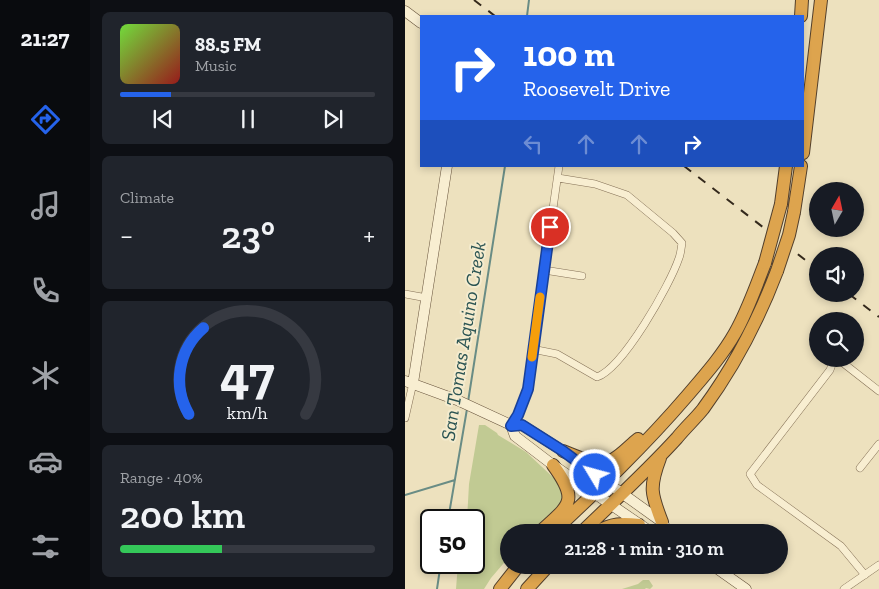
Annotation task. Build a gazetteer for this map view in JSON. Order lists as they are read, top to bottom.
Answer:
{
  "water": ["San Tomas Aquino Creek"],
  "north": "top",
  "page": {
    "tabs": "21:27",
    "turn": ["100 m", "Roosevelt Drive"],
    "song": ["88.5 FM", "Music"],
    "tile": [
      "Climate",
      ["Range · 40%", "200 km"]
    ],
    "heat": ["−", "23°", "+"],
    "limit": "50",
    "trip": "21:28 · 1 min · 310 m",
    "gauge": ["47", "km/h"]
  }
}
